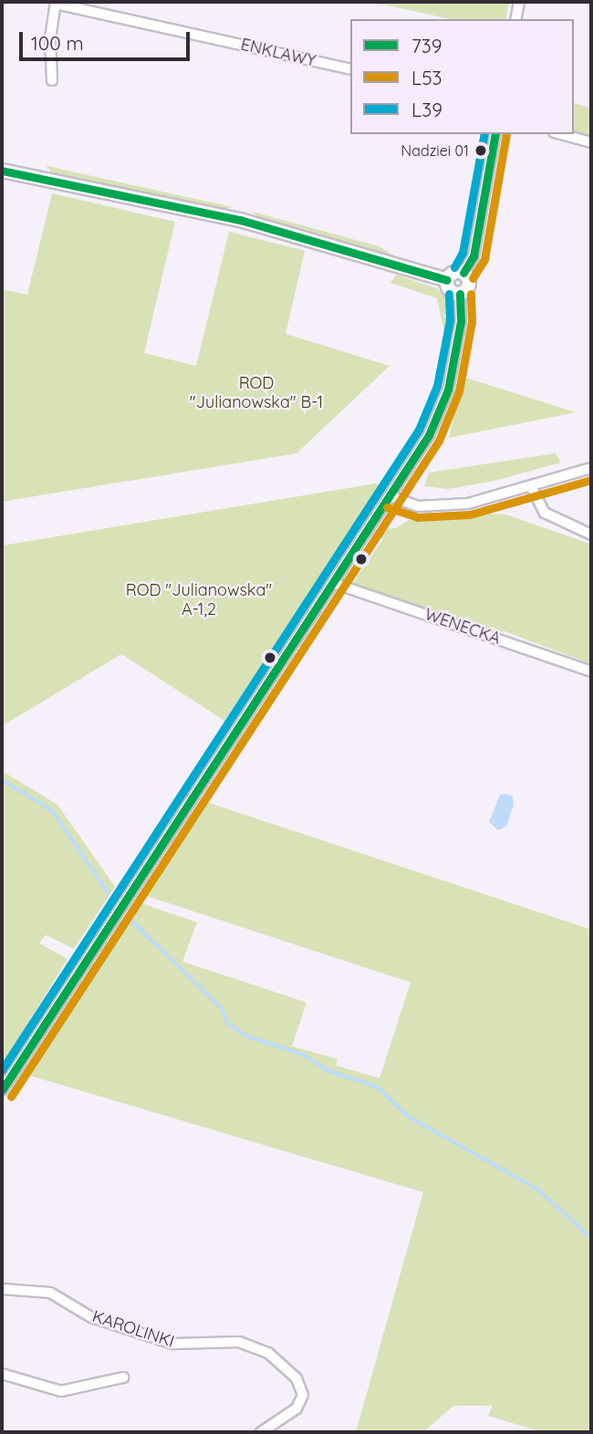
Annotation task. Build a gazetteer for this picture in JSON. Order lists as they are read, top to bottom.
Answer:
{
  "streets": {
    "street": ["ENKLAWY", "WENECKA", "KAROLINKI"]
  },
  "parks": ["ROD \"Julianowska\" B-1", "ROD \"Julianowska\" A-1,2"],
  "places": ["Nadziei 01"],
  "lines": ["transit line 739", "transit line L53", "transit line L39"],
  "legend": ["739", "L53", "L39"],
  "scale_bar": "100 m"
}
